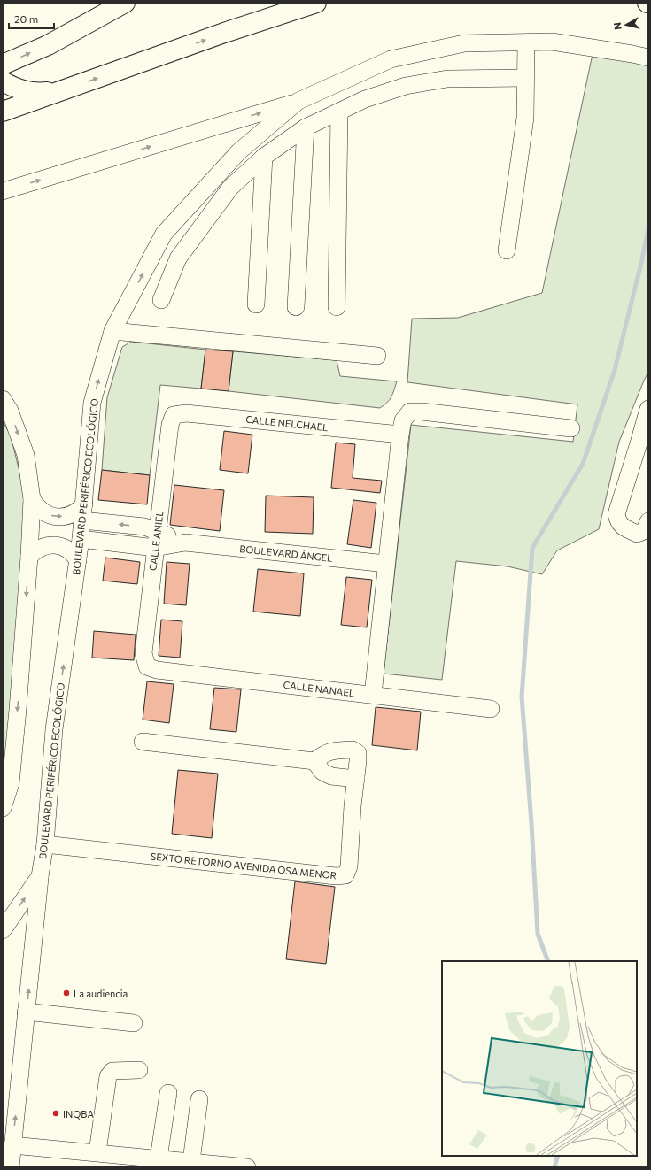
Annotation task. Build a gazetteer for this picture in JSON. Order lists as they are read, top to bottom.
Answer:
{
  "streets": {
    "street": [
      "CALLE NELCHAEL",
      "BOULEVARD PERIFÉRICO ECOLÓGICO",
      "CALLE ANIEL",
      "BOULEVARD ÁNGEL",
      "CALLE NANAEL",
      "SEXTO RETORNO AVENIDA OSA MENOR"
    ]
  },
  "crossings": [
    ["CALLE NELCHAEL", "CALLE ANIEL"],
    ["BOULEVARD PERIFÉRICO ECOLÓGICO", "BOULEVARD ÁNGEL"],
    ["BOULEVARD PERIFÉRICO ECOLÓGICO", "SEXTO RETORNO AVENIDA OSA MENOR"],
    ["CALLE ANIEL", "BOULEVARD ÁNGEL"],
    ["CALLE ANIEL", "CALLE NANAEL"]
  ],
  "places": ["La audiencia", "INQBA"],
  "scale_bar": "20 m",
  "north": "left"
}
